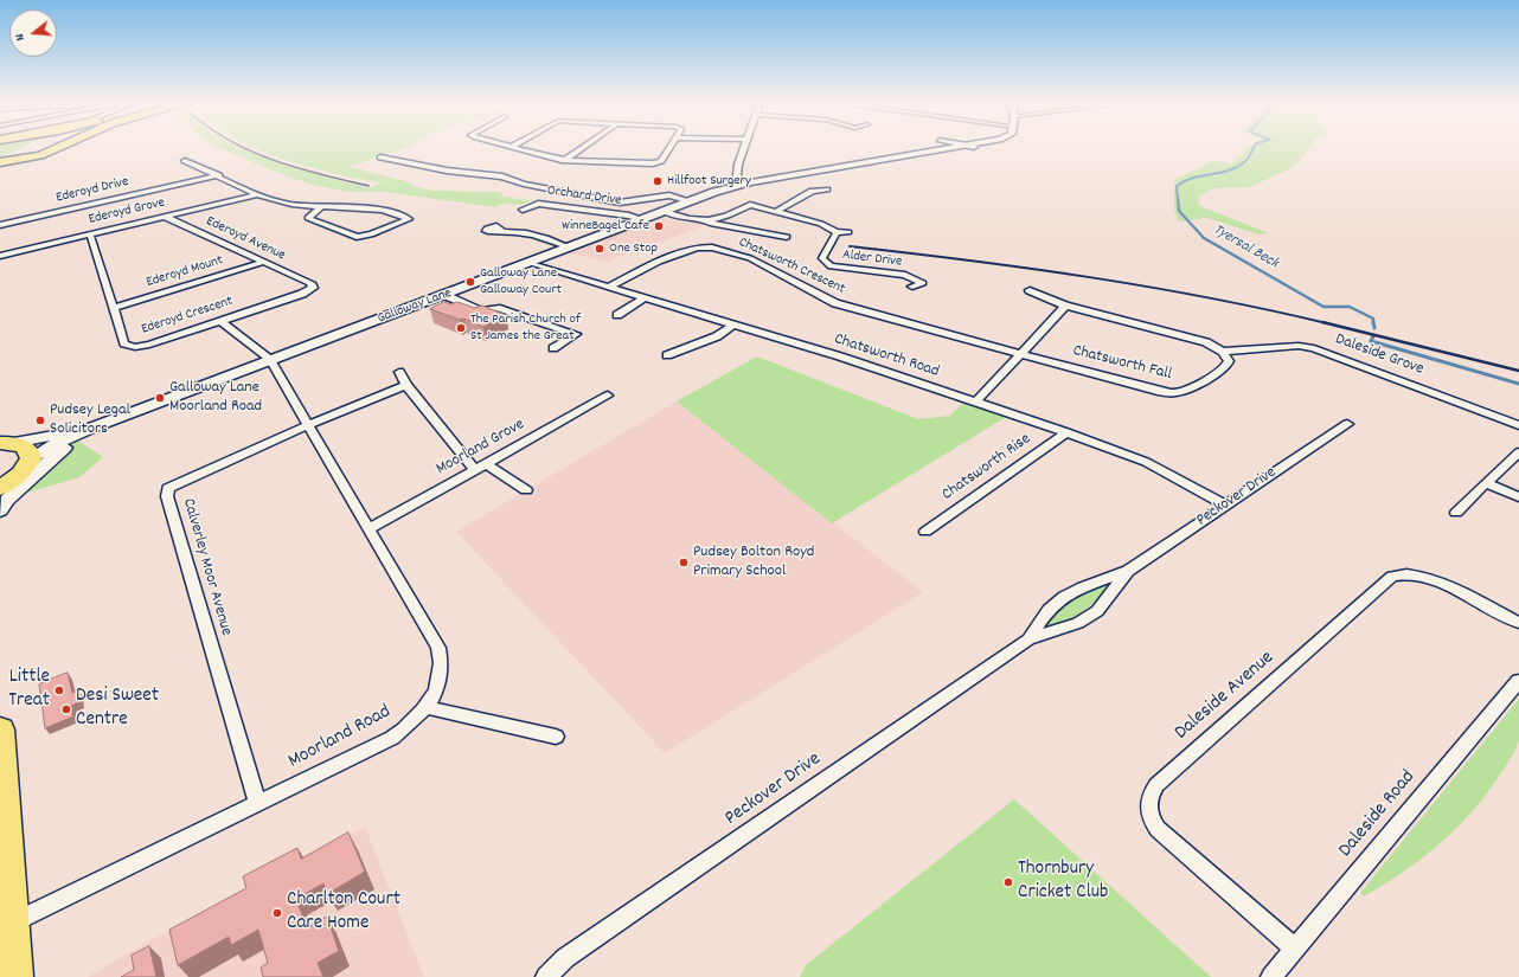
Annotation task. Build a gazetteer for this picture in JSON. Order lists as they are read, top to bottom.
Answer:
{
  "streets": {
    "main road": ["Galloway Lane"],
    "street": [
      "Ederoyd Drive",
      "Orchard Drive",
      "Ederoyd Grove",
      "Ederoyd Avenue",
      "Alder Drive",
      "Chatsworth Crescent",
      "Ederoyd Mount",
      "Ederoyd Crescent",
      "Daleside Grove",
      "Chatsworth Road",
      "Chatsworth Fall",
      "Moorland Grove",
      "Chatsworth Rise",
      "Peckover Drive",
      "Calverley Moor Avenue",
      "Daleside Avenue",
      "Moorland Road",
      "Daleside Road"
    ]
  },
  "crossings": [
    ["Orchard Drive", "Galloway Lane"],
    ["Ederoyd Grove", "Ederoyd Avenue"],
    ["Ederoyd Grove", "Ederoyd Crescent"],
    ["Ederoyd Avenue", "Ederoyd Mount"],
    ["Ederoyd Avenue", "Ederoyd Crescent"],
    ["Chatsworth Crescent", "Chatsworth Road"],
    ["Chatsworth Crescent", "Chatsworth Fall"],
    ["Ederoyd Mount", "Ederoyd Crescent"],
    ["Galloway Lane", "Chatsworth Road"],
    ["Galloway Lane", "Moorland Road"],
    ["Daleside Grove", "Chatsworth Fall"],
    ["Chatsworth Road", "Chatsworth Rise"],
    ["Chatsworth Road", "Peckover Drive"],
    ["Moorland Grove", "Moorland Road"],
    ["Calverley Moor Avenue", "Moorland Road"],
    ["Daleside Avenue", "Daleside Road"]
  ],
  "water": ["Tyersal Beck"],
  "places": [
    "Hillfoot Surgery",
    "WinneBagel Cafe",
    "One Stop",
    "Galloway Lane Galloway Court",
    "The Parish Church of St James the Great",
    "Galloway Lane Moorland Road",
    "Pudsey Legal Solicitors",
    "Pudsey Bolton Royd Primary School",
    "Little Treat",
    "Desi Sweet Centre",
    "Thornbury Cricket Club",
    "Charlton Court Care Home"
  ],
  "north": "left"
}
